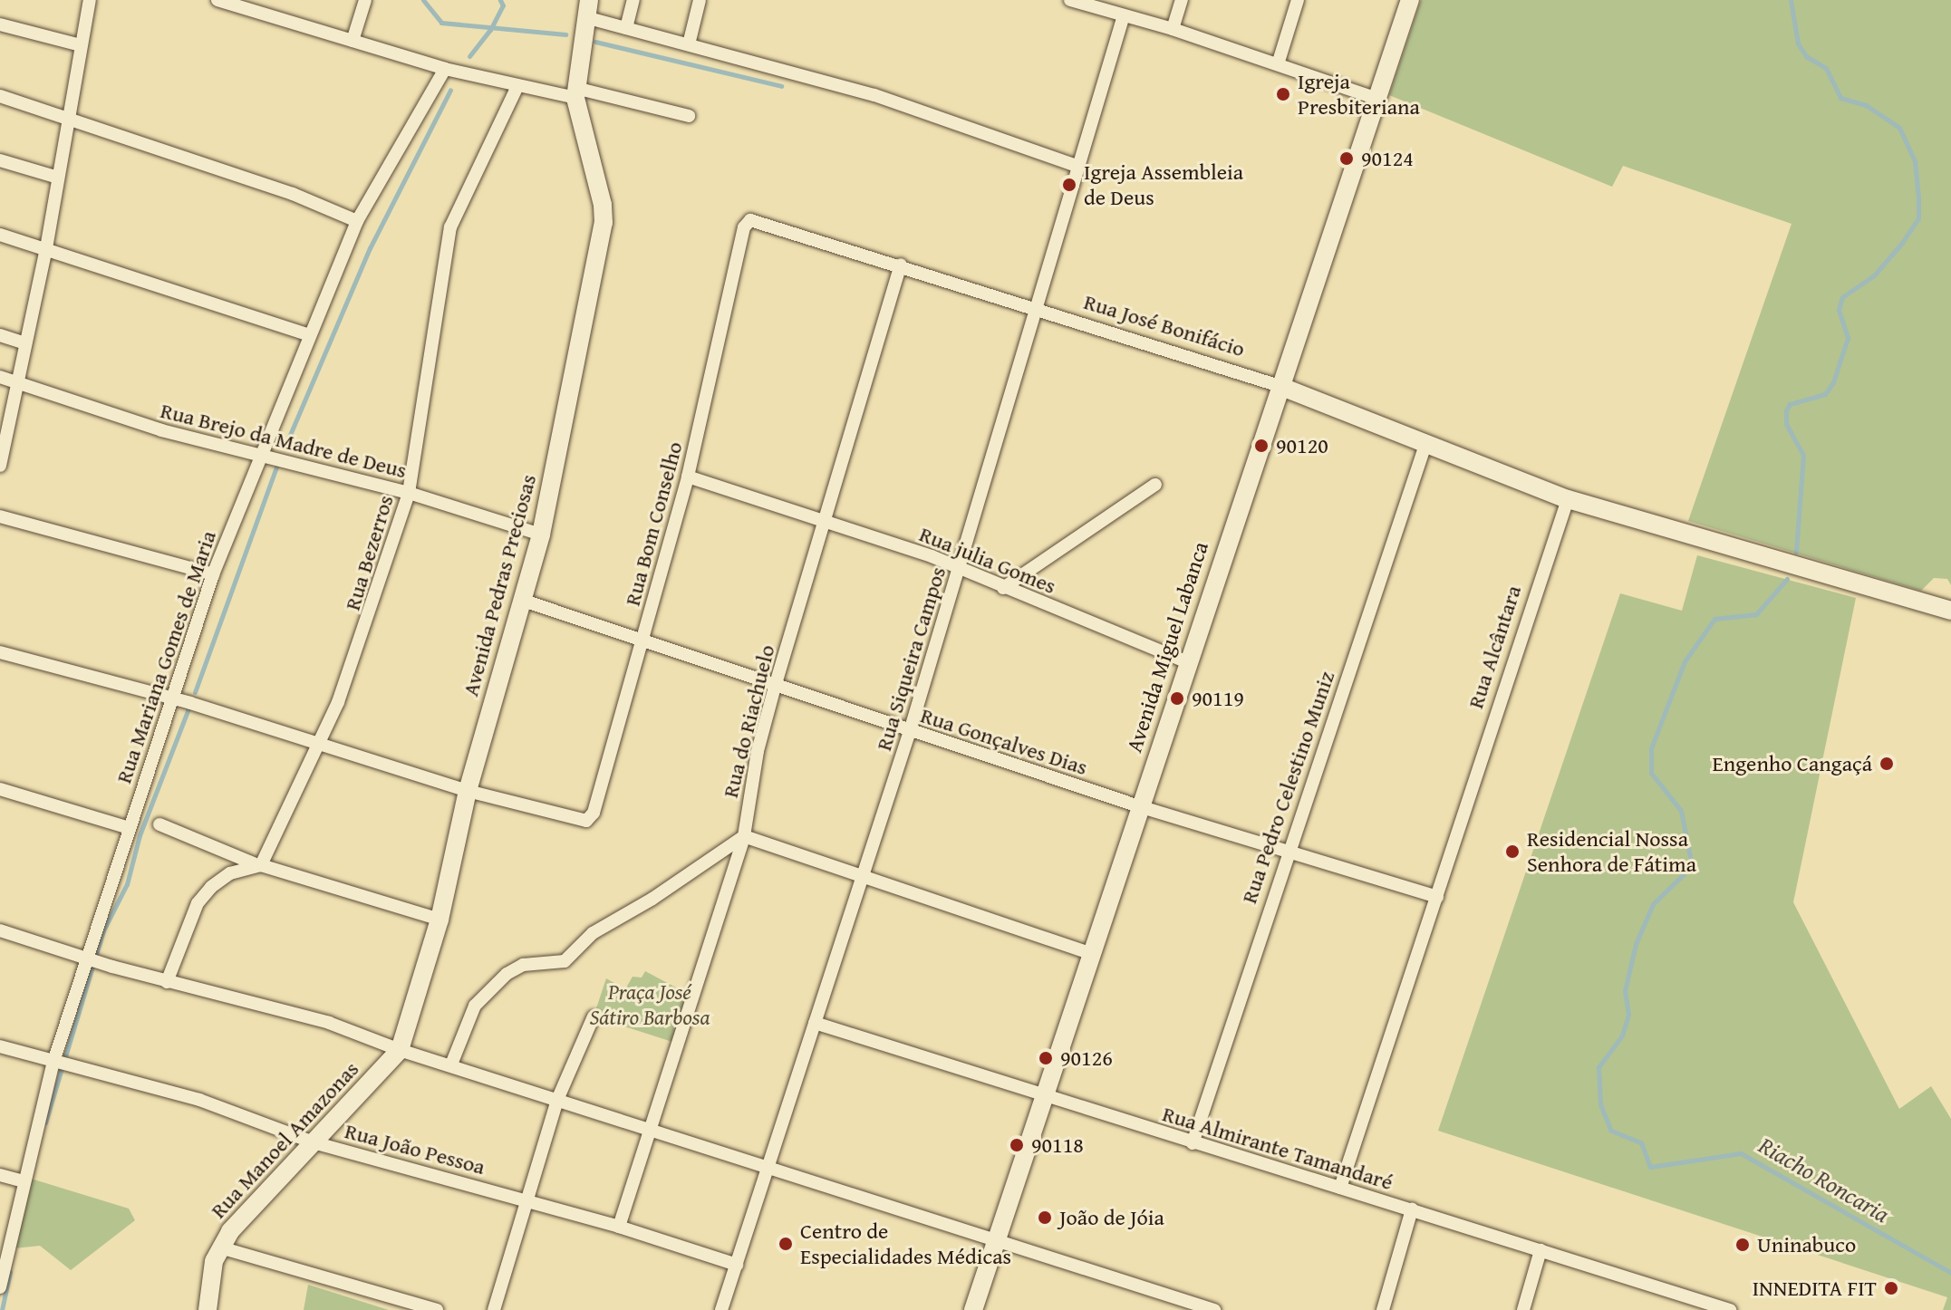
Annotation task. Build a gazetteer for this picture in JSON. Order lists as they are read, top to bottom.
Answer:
{
  "streets": {
    "main road": [
      "Rua José Bonifácio",
      "Avenida Pedras Preciosas",
      "Avenida Miguel Labanca",
      "Rua Manoel Amazonas"
    ],
    "street": [
      "Rua Brejo da Madre de Deus",
      "Rua Bom Conselho",
      "Rua Bezerros",
      "Rua julia Gomes",
      "Rua Alcântara",
      "Rua Mariana Gomes de Maria",
      "Rua Siqueira Campos",
      "Rua do Riachuelo",
      "Rua Gonçalves Dias",
      "Rua Pedro Celestino Muniz",
      "Rua Almirante Tamandaré",
      "Rua João Pessoa"
    ]
  },
  "crossings": [
    ["Rua José Bonifácio", "Rua Bom Conselho"],
    ["Rua José Bonifácio", "Avenida Miguel Labanca"],
    ["Rua José Bonifácio", "Rua Alcântara"],
    ["Rua José Bonifácio", "Rua Siqueira Campos"],
    ["Rua José Bonifácio", "Rua do Riachuelo"],
    ["Rua José Bonifácio", "Rua Pedro Celestino Muniz"],
    ["Rua Brejo da Madre de Deus", "Rua Bezerros"],
    ["Rua Brejo da Madre de Deus", "Avenida Pedras Preciosas"],
    ["Rua Brejo da Madre de Deus", "Rua Mariana Gomes de Maria"],
    ["Rua Bom Conselho", "Rua julia Gomes"],
    ["Rua Bom Conselho", "Avenida Pedras Preciosas"],
    ["Rua Bom Conselho", "Rua Gonçalves Dias"],
    ["Rua julia Gomes", "Avenida Miguel Labanca"],
    ["Rua julia Gomes", "Rua Siqueira Campos"],
    ["Rua julia Gomes", "Rua do Riachuelo"],
    ["Avenida Pedras Preciosas", "Rua Gonçalves Dias"],
    ["Avenida Pedras Preciosas", "Rua Manoel Amazonas"],
    ["Avenida Miguel Labanca", "Rua Gonçalves Dias"],
    ["Avenida Miguel Labanca", "Rua Almirante Tamandaré"],
    ["Rua Alcântara", "Rua Gonçalves Dias"],
    ["Rua Alcântara", "Rua Almirante Tamandaré"],
    ["Rua Mariana Gomes de Maria", "Rua João Pessoa"],
    ["Rua Siqueira Campos", "Rua Gonçalves Dias"],
    ["Rua Siqueira Campos", "Rua Almirante Tamandaré"],
    ["Rua Siqueira Campos", "Rua João Pessoa"],
    ["Rua do Riachuelo", "Rua Gonçalves Dias"],
    ["Rua do Riachuelo", "Rua João Pessoa"],
    ["Rua Gonçalves Dias", "Rua Pedro Celestino Muniz"],
    ["Rua Pedro Celestino Muniz", "Rua Almirante Tamandaré"],
    ["Rua Manoel Amazonas", "Rua João Pessoa"]
  ],
  "water": ["Riacho Roncaria"],
  "parks": ["Praça José Sátiro Barbosa"],
  "places": [
    "Igreja Presbiteriana",
    "90124",
    "Igreja Assembleia de Deus",
    "90120",
    "90119",
    "Engenho Cangaçá",
    "Residencial Nossa Senhora de Fátima",
    "90126",
    "90118",
    "João de Jóia",
    "Centro de Especialidades Médicas",
    "Uninabuco",
    "INNEDITA FIT"
  ]
}
